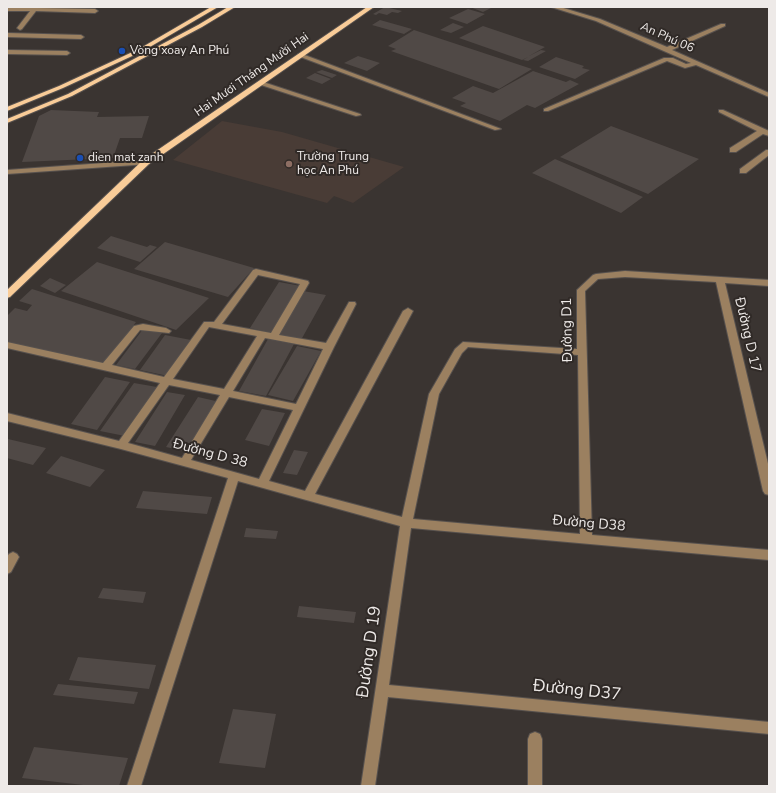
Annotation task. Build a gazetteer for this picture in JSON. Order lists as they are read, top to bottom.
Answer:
{
  "streets": {
    "main road": ["Hai Mươi Tháng Mười Hai"],
    "street": [
      "An Phú 06",
      "Đường D1",
      "Đường D 17",
      "Đường D 38",
      "Đường D38",
      "Đường D 19",
      "Đường D37"
    ]
  },
  "crossings": [
    ["Đường D1", "Đường D 17"],
    ["Đường D1", "Đường D38"],
    ["Đường D1", "Đường D 19"],
    ["Đường D 38", "Đường D38"],
    ["Đường D 38", "Đường D 19"],
    ["Đường D38", "Đường D 19"],
    ["Đường D 19", "Đường D37"]
  ],
  "places": ["Vòng xoay An Phú", "dien mat zanh", "Trường Trung học An Phú"]
}
